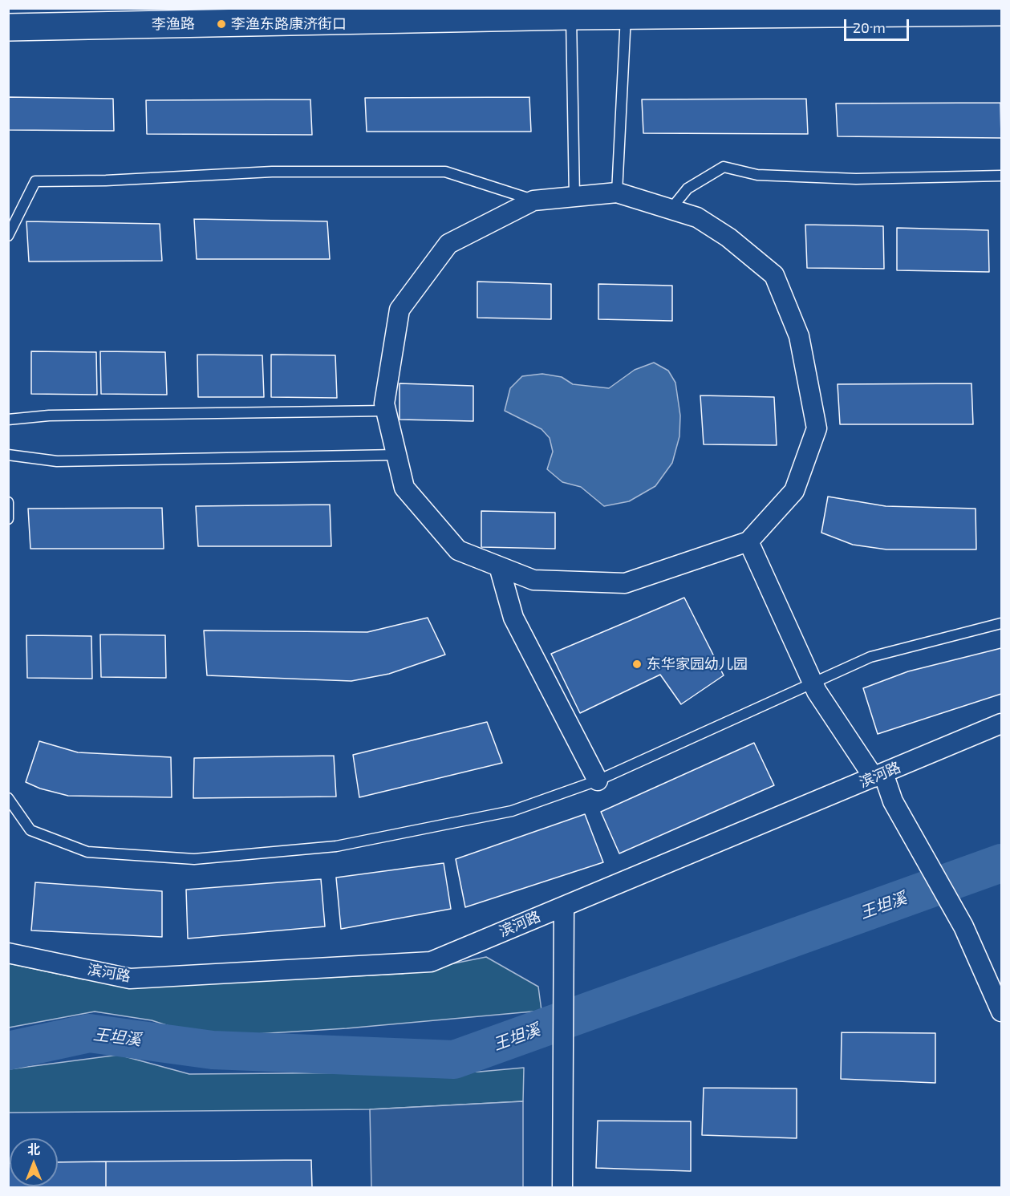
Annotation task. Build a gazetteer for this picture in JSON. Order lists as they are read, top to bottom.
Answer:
{
  "streets": {
    "main road": ["李渔路"],
    "street": ["滨河路"]
  },
  "water": ["王坦溪"],
  "places": ["李渔东路康济街口", "东华家园幼儿园"],
  "scale_bar": "20 m",
  "north": "top"
}
